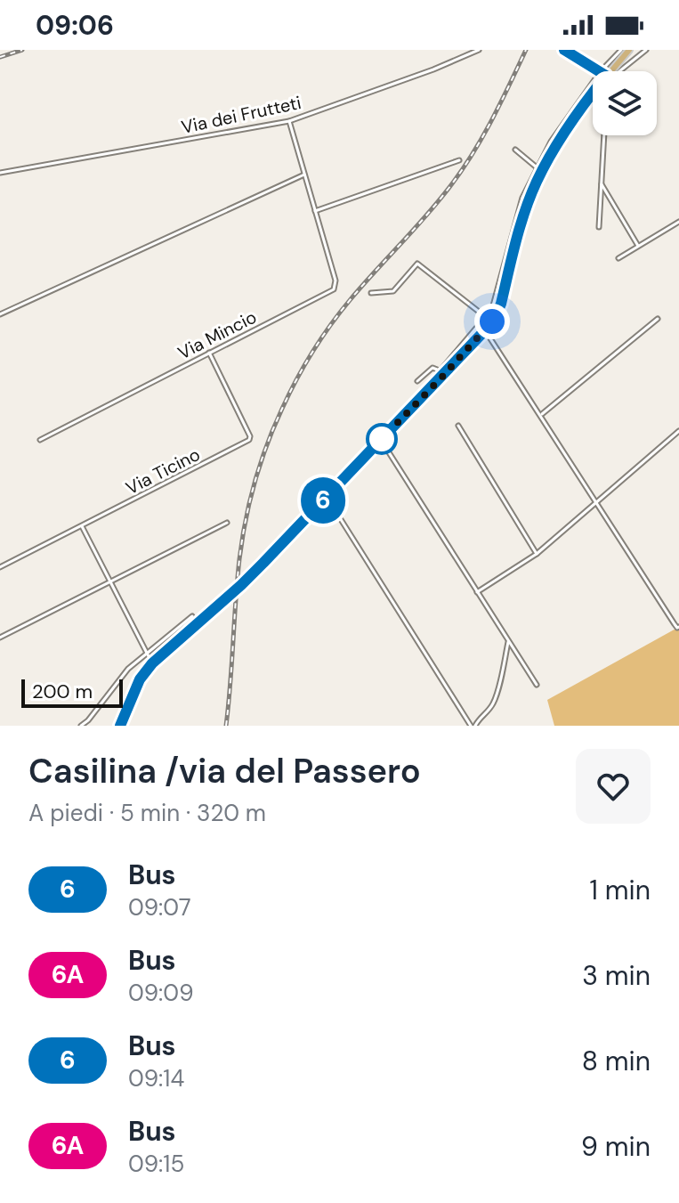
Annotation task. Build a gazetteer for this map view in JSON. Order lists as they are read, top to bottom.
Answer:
{
  "streets": {
    "street": ["Via dei Frutteti", "Via Mincio", "Via Ticino"]
  },
  "crossings": [
    ["Via dei Frutteti", "Via Mincio"],
    ["Via Mincio", "Via Ticino"]
  ],
  "lines": ["bus line 6"],
  "scale_bar": "200 m",
  "page": {
    "status": "09:06",
    "on_map": "6",
    "scale": "200 m",
    "heading": ["Casilina /via del Passero", "A piedi · 5 min · 320 m"],
    "list": [
      {
        "mark": "6",
        "name": "Bus",
        "note": "09:07",
        "value": "1 min"
      },
      {
        "mark": "6A",
        "name": "Bus",
        "note": "09:09",
        "value": "3 min"
      },
      {
        "mark": "6",
        "name": "Bus",
        "note": "09:14",
        "value": "8 min"
      },
      {
        "mark": "6A",
        "name": "Bus",
        "note": "09:15",
        "value": "9 min"
      }
    ]
  }
}
